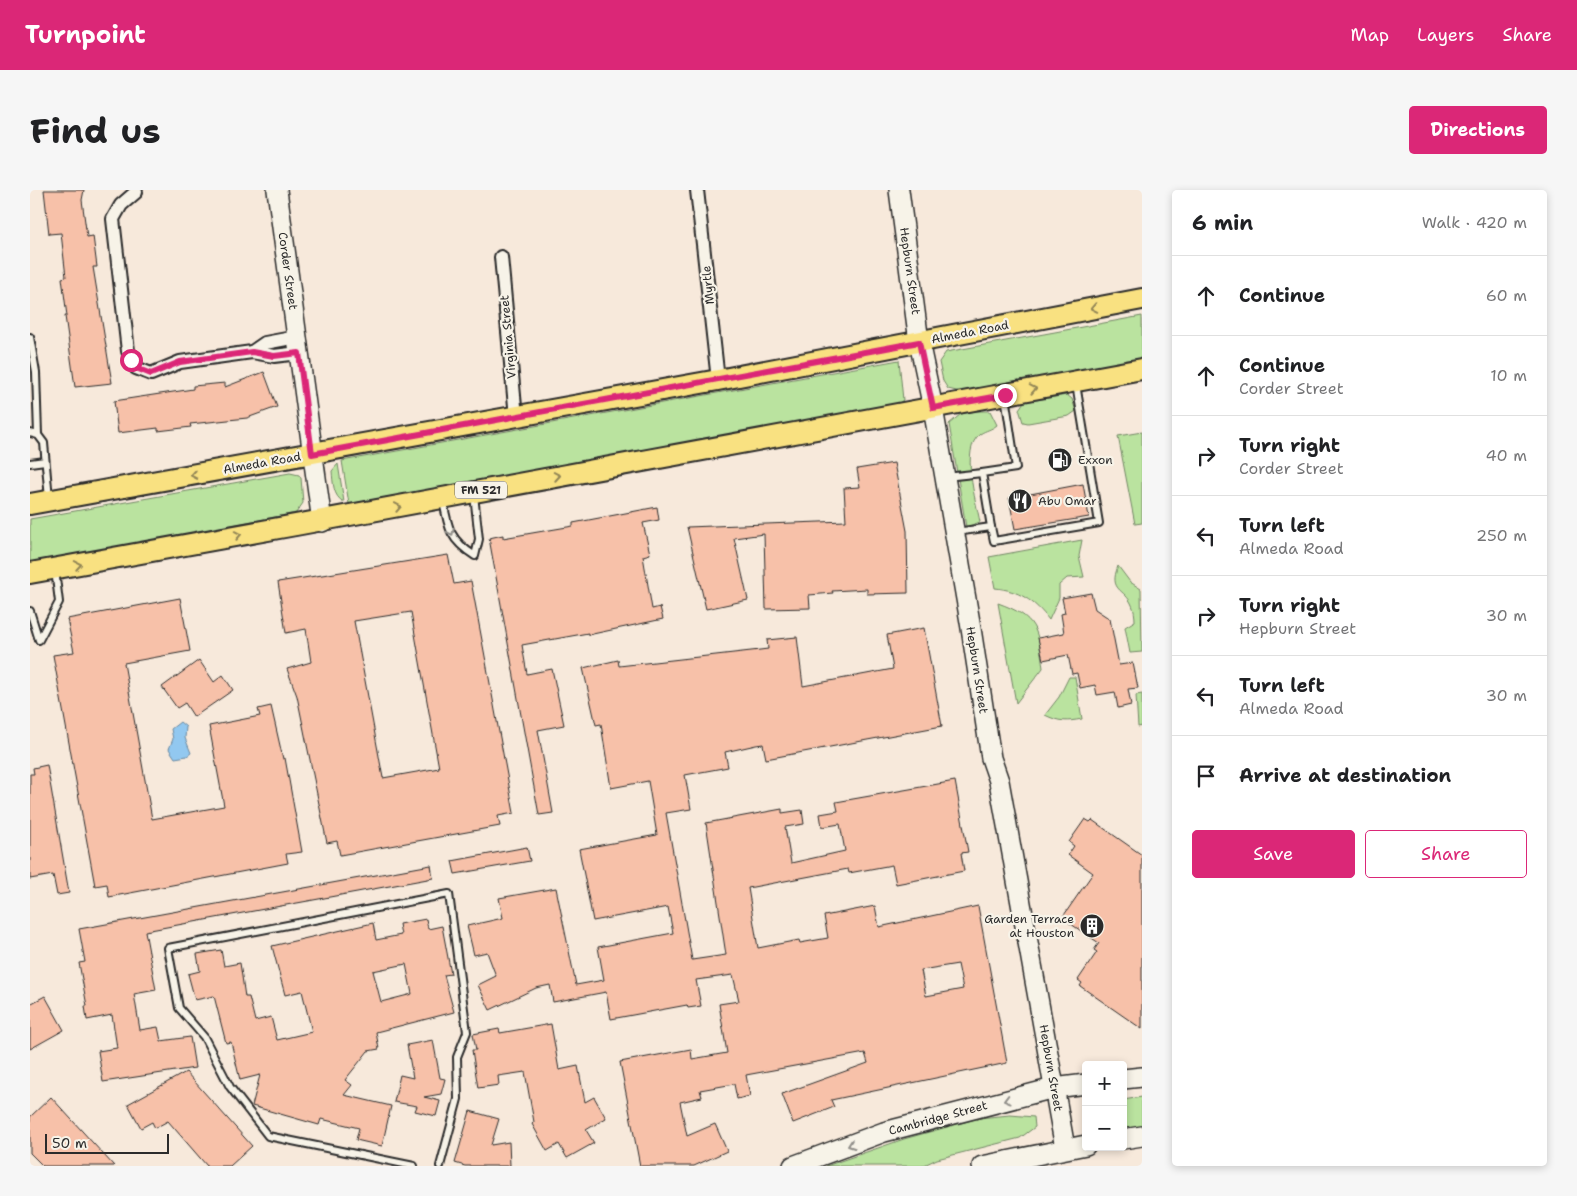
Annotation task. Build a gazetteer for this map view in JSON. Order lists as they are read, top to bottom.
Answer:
{
  "streets": {
    "main road": ["Almeda Road", "FM 521"],
    "street": [
      "Corder Street",
      "Hepburn Street",
      "Myrtle",
      "Virginia Street",
      "Cambridge Street"
    ]
  },
  "crossings": [
    ["Corder Street", "Almeda Road"],
    ["Corder Street", "FM 521"],
    ["Hepburn Street", "Almeda Road"],
    ["Hepburn Street", "FM 521"],
    ["Hepburn Street", "Cambridge Street"],
    ["Myrtle", "Almeda Road"],
    ["Almeda Road", "Virginia Street"]
  ],
  "places": {
    "fuel station": ["Exxon"],
    "restaurant": ["Abu Omar"],
    "building": ["Garden Terrace at Houston"]
  },
  "scale_bar": "50 m",
  "page": {
    "header": "Turnpoint",
    "nav": ["Map", "Layers", "Share"],
    "buttons": [
      "Directions",
      ["Save", "Share"]
    ],
    "title": "Find us",
    "heading": ["6 min", "Walk · 420 m"],
    "list": [
      ["Continue", "60 m"],
      ["Continue", "Corder Street", "10 m"],
      ["Turn right", "Corder Street", "40 m"],
      ["Turn left", "Almeda Road", "250 m"],
      ["Turn right", "Hepburn Street", "30 m"],
      ["Turn left", "Almeda Road", "30 m"],
      "Arrive at destination"
    ],
    "map_buttons": ["+", "−"],
    "scale": "50 m"
  }
}
